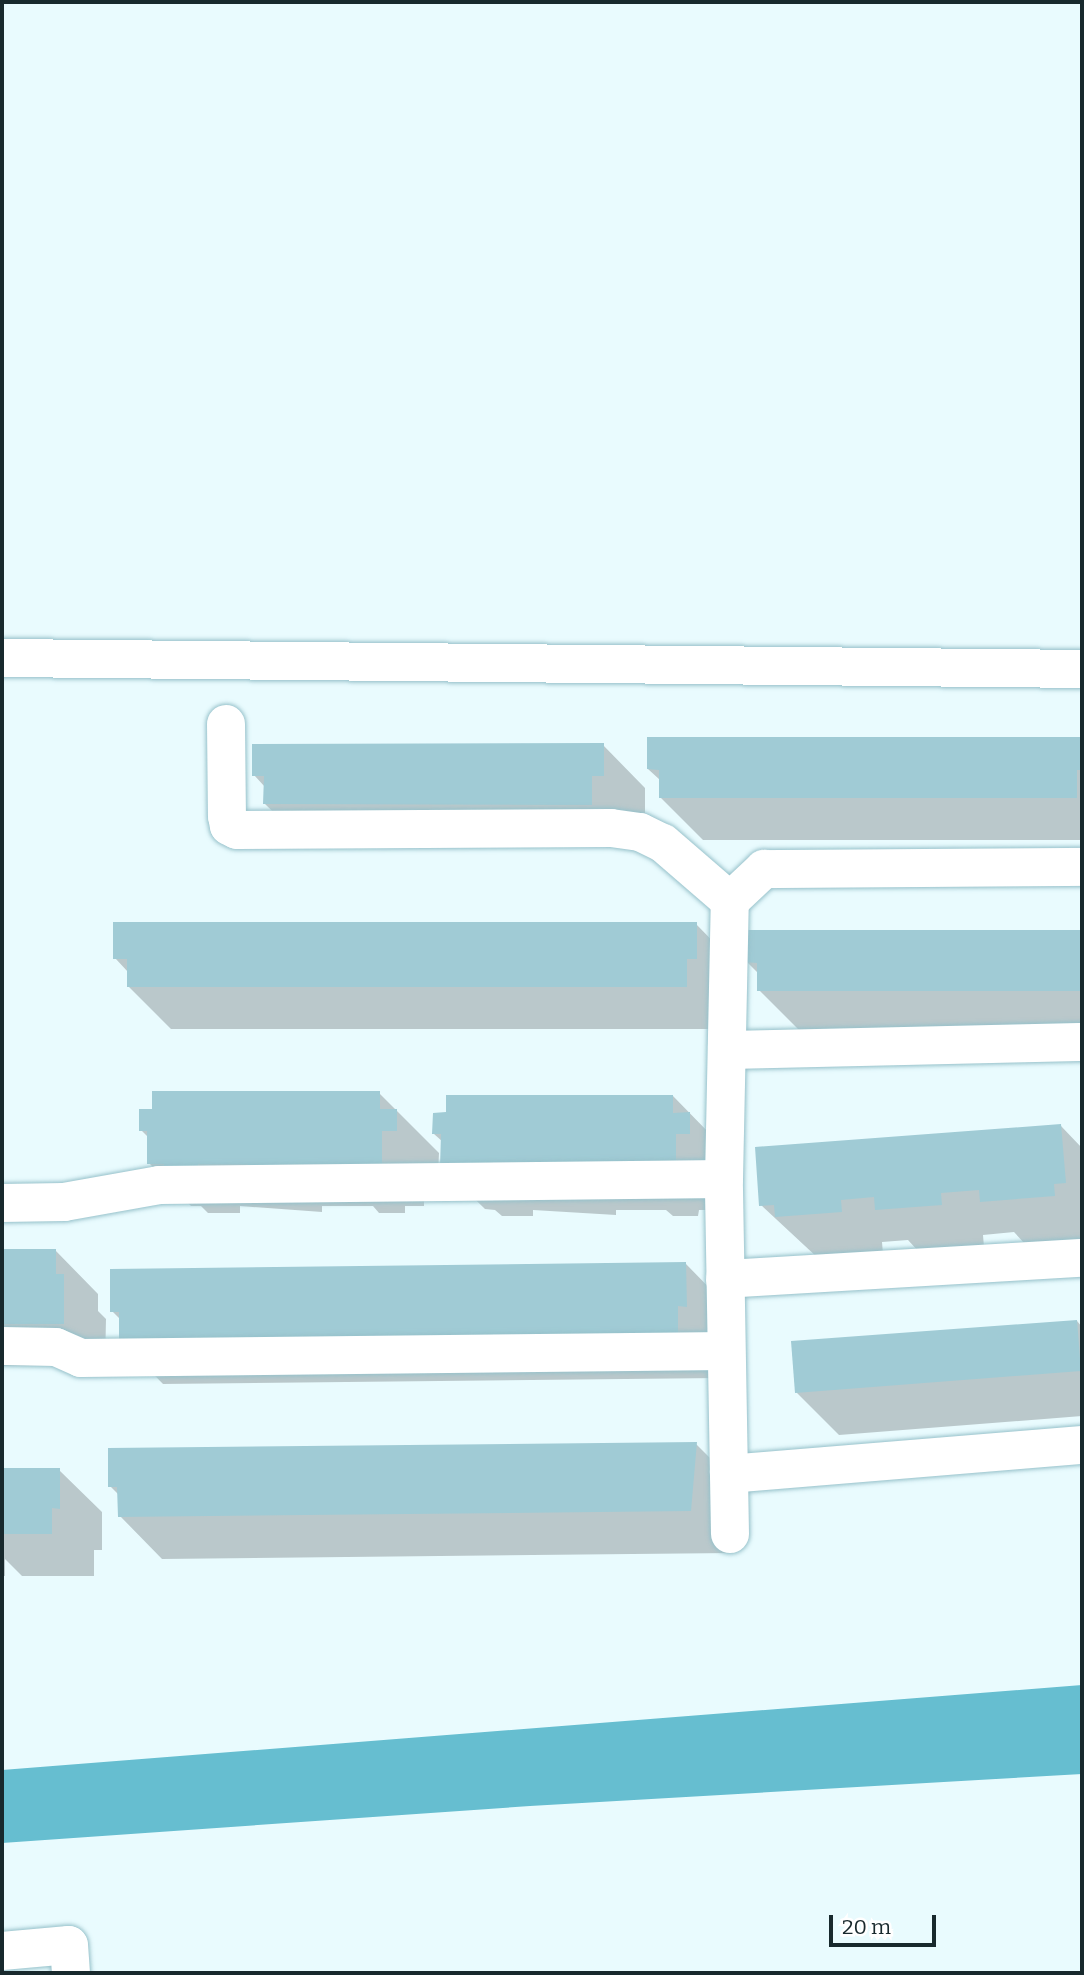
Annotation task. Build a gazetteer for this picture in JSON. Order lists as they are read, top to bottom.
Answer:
{
  "scale_bar": "20 m"
}
